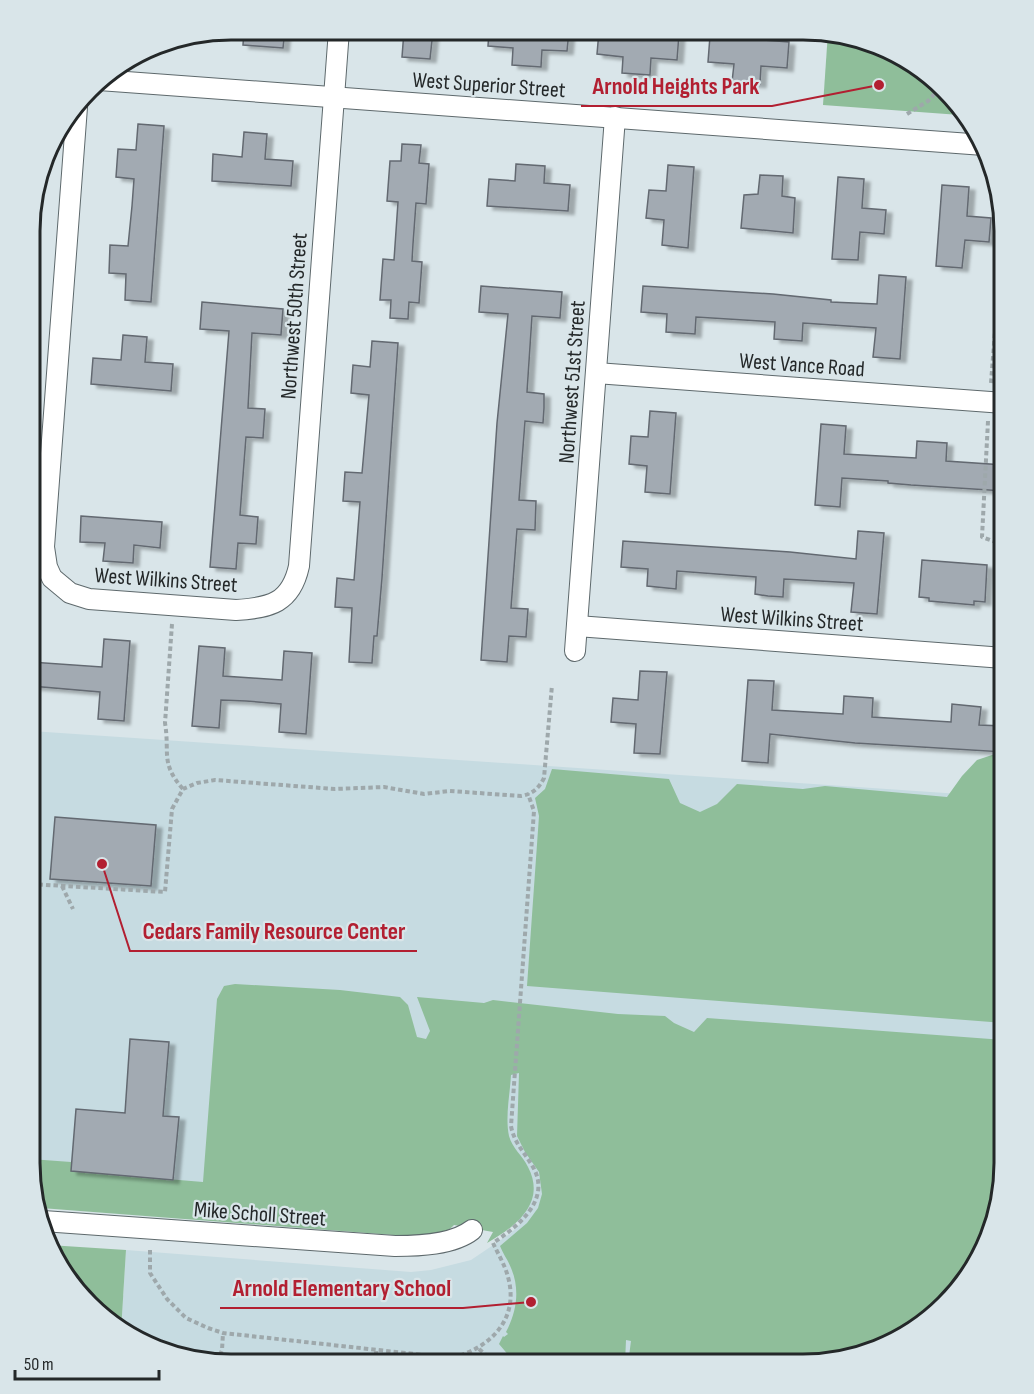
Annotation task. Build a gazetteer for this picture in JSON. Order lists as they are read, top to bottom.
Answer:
{
  "streets": {
    "street": [
      "West Superior Street",
      "Northwest 50th Street",
      "West Vance Road",
      "Northwest 51st Street",
      "West Wilkins Street",
      "Mike Scholl Street"
    ]
  },
  "crossings": [
    ["West Superior Street", "Northwest 50th Street"],
    ["West Superior Street", "Northwest 51st Street"],
    ["Northwest 50th Street", "West Wilkins Street"],
    ["West Vance Road", "Northwest 51st Street"],
    ["Northwest 51st Street", "West Wilkins Street"]
  ],
  "places": ["Arnold Heights Park", "Cedars Family Resource Center", "Arnold Elementary School"],
  "scale_bar": "50 m"
}
